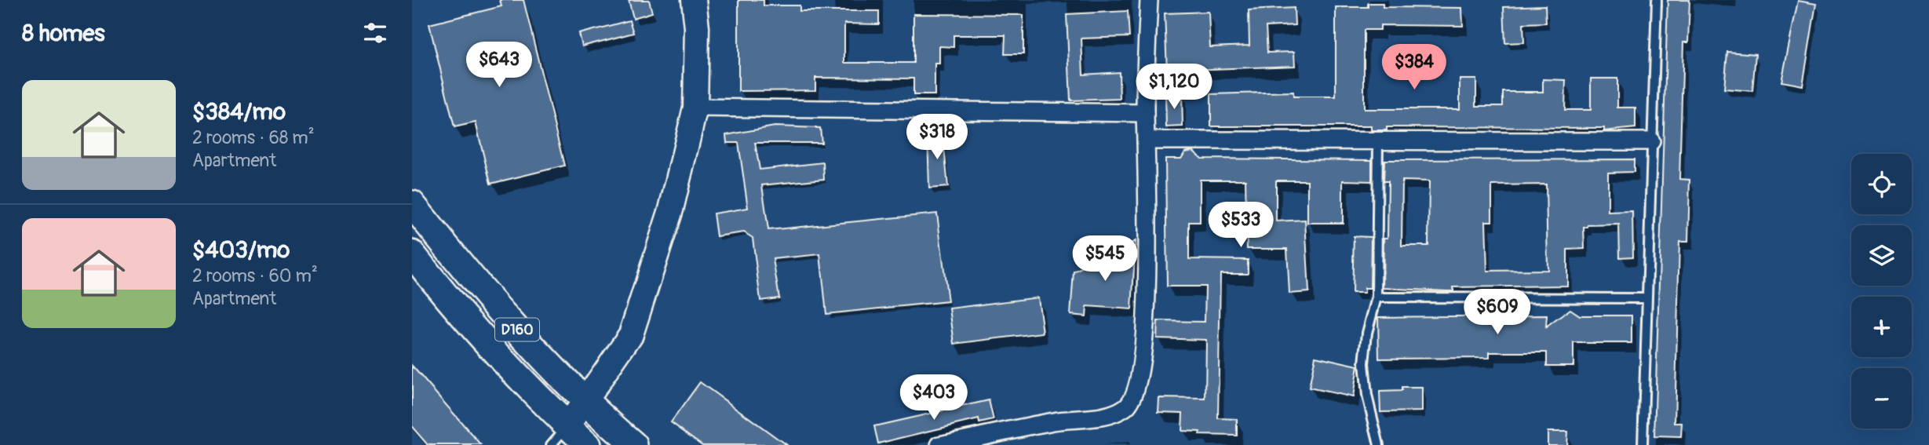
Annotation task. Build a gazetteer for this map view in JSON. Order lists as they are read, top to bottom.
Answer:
{
  "streets": {
    "main road": ["D160"]
  },
  "page": {
    "heading": "8 homes",
    "price": [
      "$643",
      "$384",
      "$1,120",
      "$318",
      "$533",
      "$545",
      "$609",
      "$403"
    ],
    "list": [
      {
        "name": "$384/mo",
        "note": "2 rooms · 68 m² · Apartment"
      },
      {
        "name": "$403/mo",
        "note": "2 rooms · 60 m² · Apartment"
      }
    ],
    "map_buttons": ["+", "−"]
  }
}
